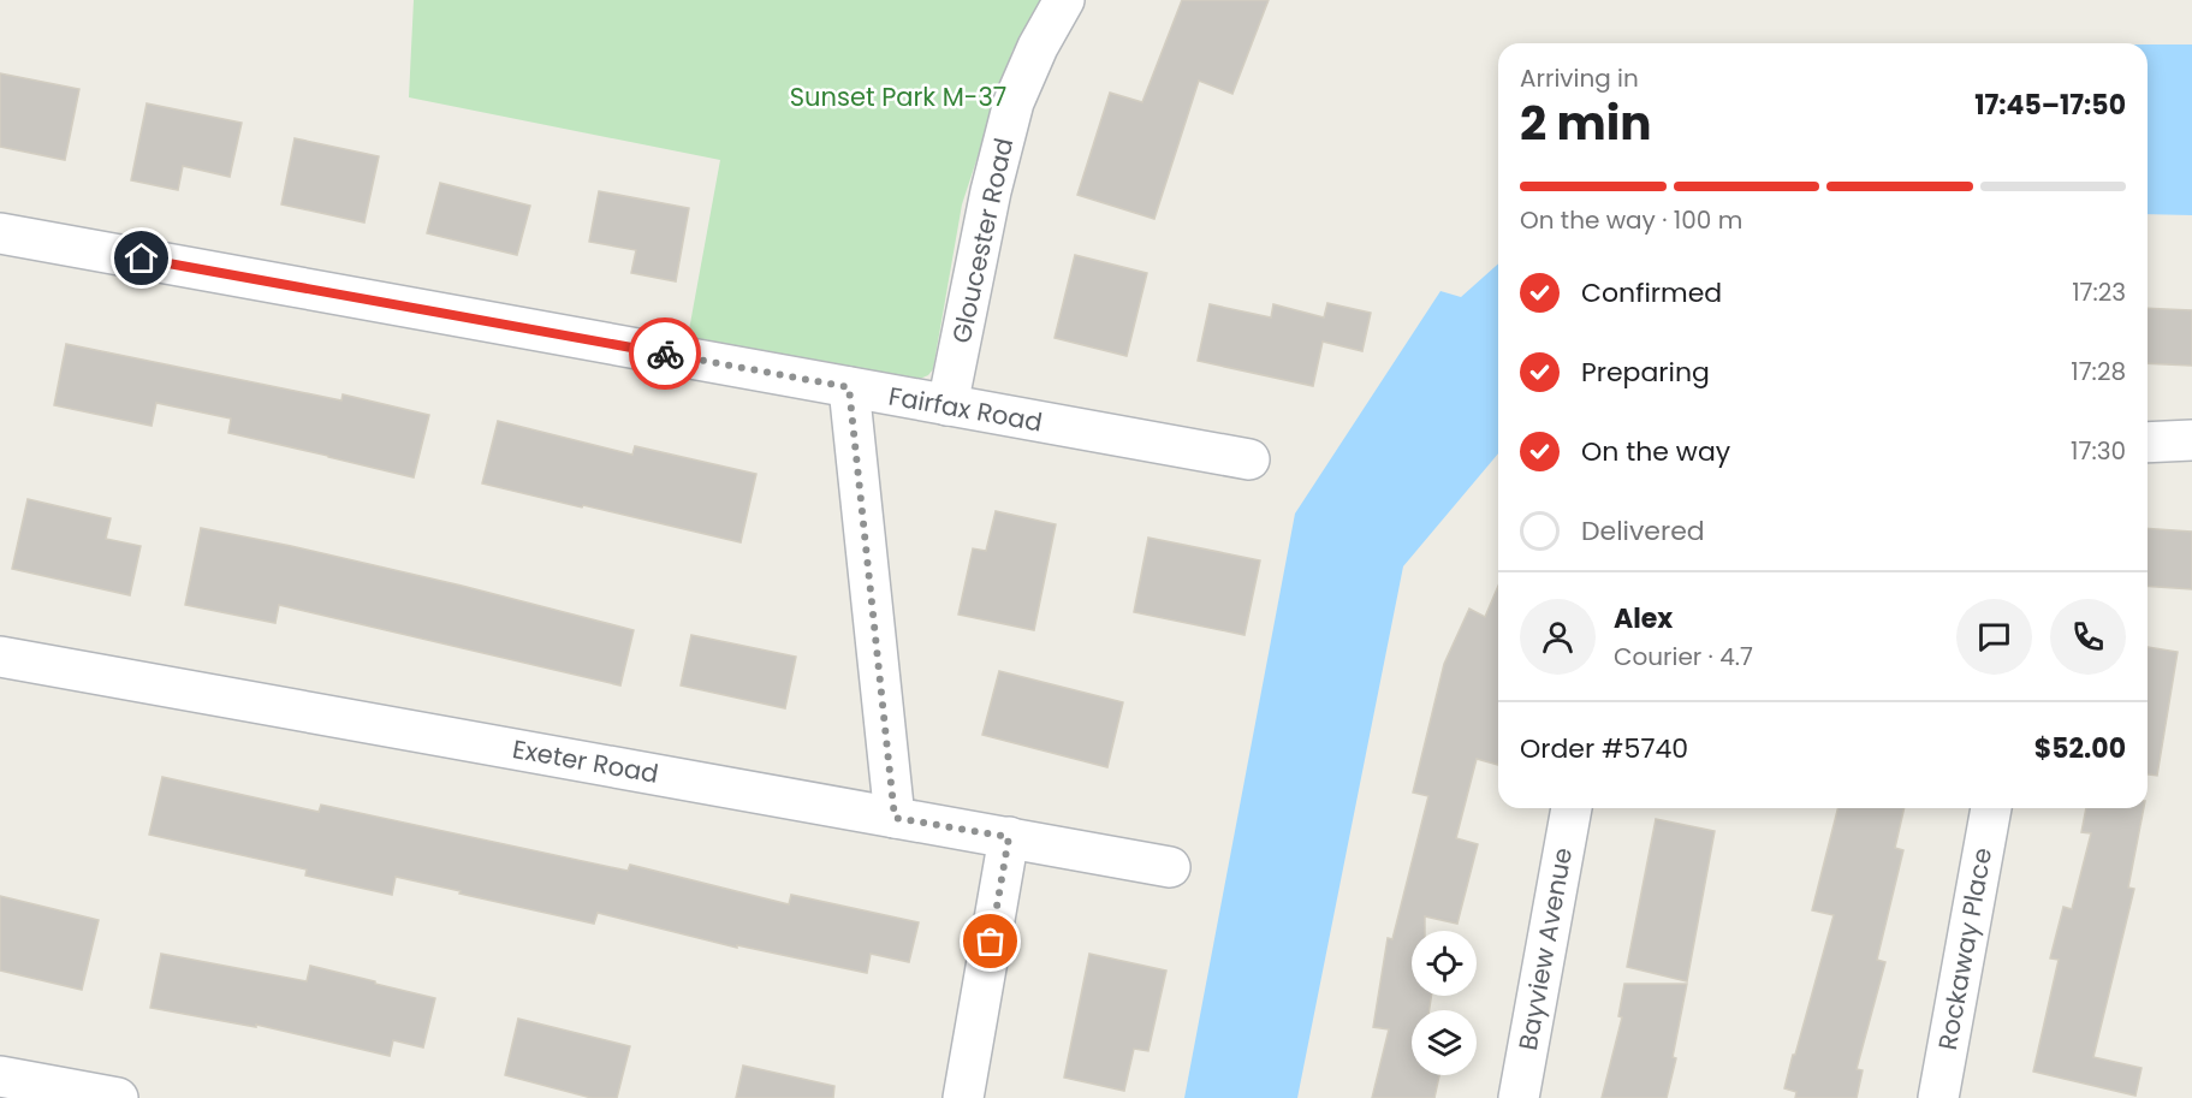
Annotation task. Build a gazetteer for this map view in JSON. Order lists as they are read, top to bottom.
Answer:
{
  "streets": {
    "street": [
      "Gloucester Road",
      "Fairfax Road",
      "Exeter Road",
      "Bayview Avenue",
      "Rockaway Place"
    ]
  },
  "crossings": [
    ["Gloucester Road", "Fairfax Road"]
  ],
  "parks": ["Sunset Park M-37"],
  "page": {
    "heading": ["2 min", "Arriving in", "17:45–17:50"],
    "panel": [
      "Alex",
      "Courier · 4.7",
      "Order #5740",
      "$52.00"
    ],
    "bar": "On the way · 100 m",
    "list": [
      ["Confirmed", "17:23"],
      ["Preparing", "17:28"],
      ["On the way", "17:30"],
      "Delivered"
    ]
  }
}
